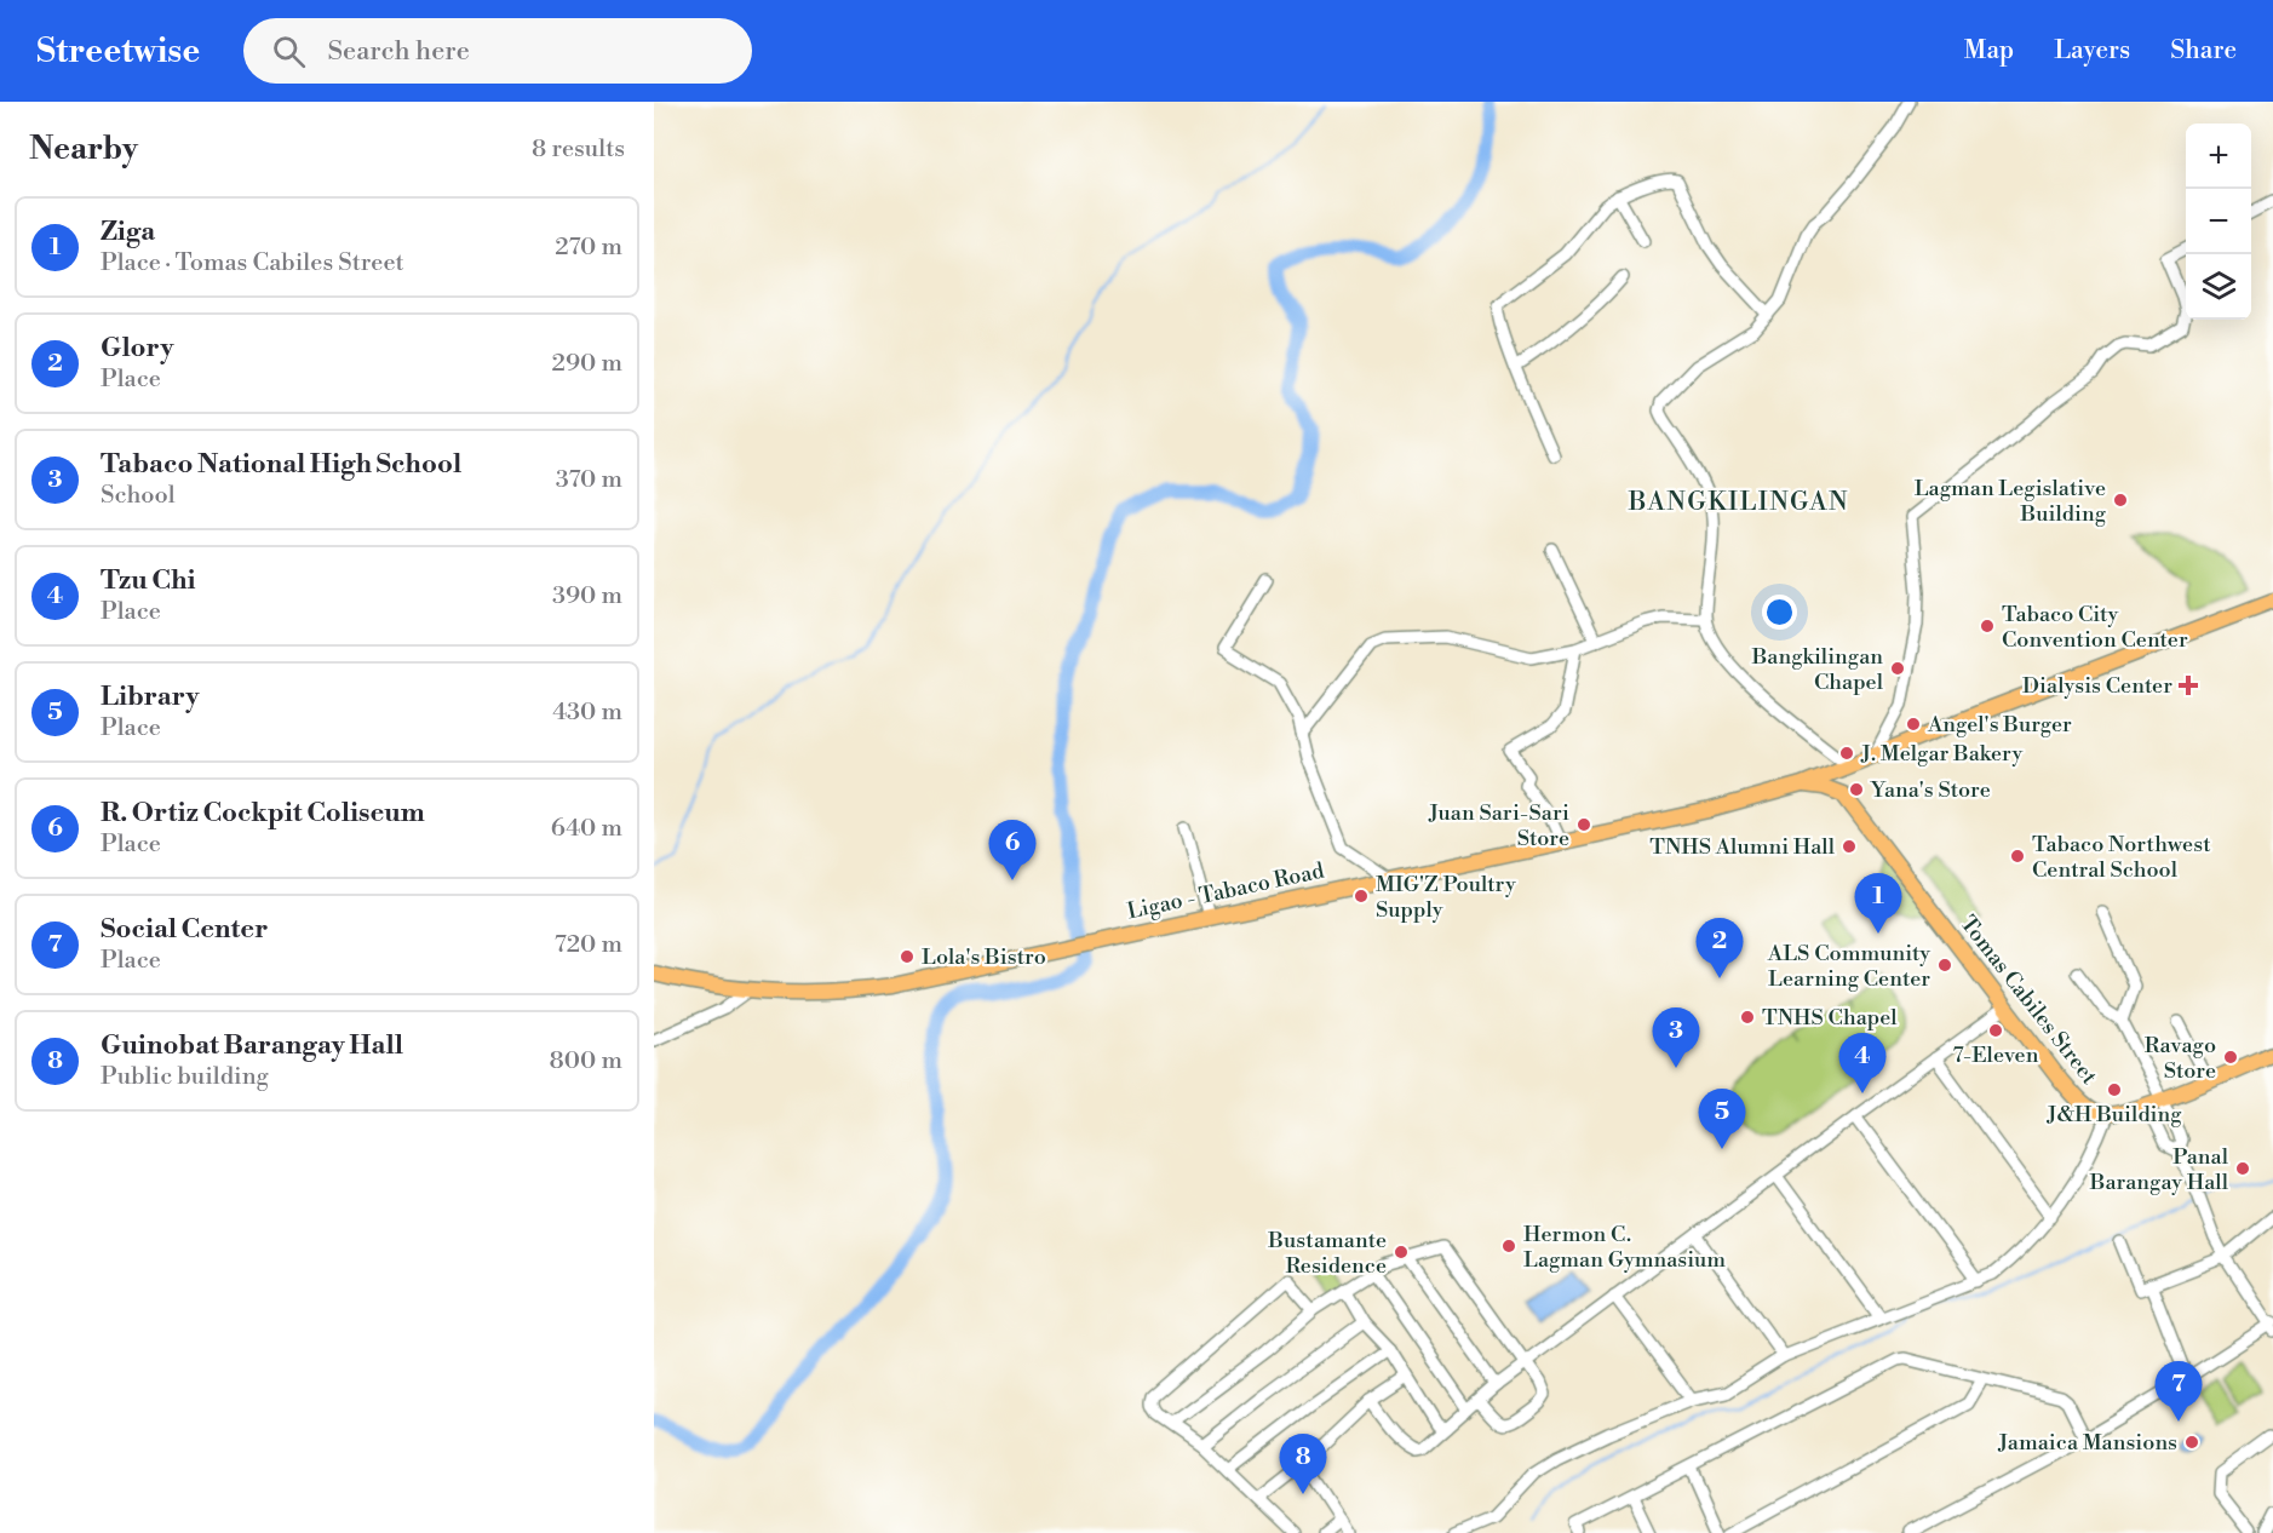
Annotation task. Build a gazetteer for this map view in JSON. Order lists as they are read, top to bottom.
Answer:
{
  "streets": {
    "main road": ["Ligao - Tabaco Road", "Tomas Cabiles Street"]
  },
  "crossings": [
    ["Ligao - Tabaco Road", "Tomas Cabiles Street"]
  ],
  "districts": ["BANGKILINGAN"],
  "places": {
    "other": [
      "Lagman Legislative Building",
      "Tabaco City Convention Center",
      "Bangkilingan Chapel",
      "Angel's Burger",
      "J. Melgar Bakery",
      "Yana's Store",
      "Juan Sari-Sari Store",
      "TNHS Alumni Hall",
      "Tabaco Northwest Central School",
      "MIG'Z Poultry Supply",
      "Lola's Bistro",
      "ALS Community Learning Center",
      "TNHS Chapel",
      "7-Eleven",
      "Ravago Store",
      "J&H Building",
      "Panal Barangay Hall",
      "Hermon C. Lagman Gymnasium",
      "Bustamante Residence",
      "Jamaica Mansions"
    ],
    "health": ["Dialysis Center"]
  },
  "page": {
    "header": "Streetwise",
    "search": "Search here",
    "nav": ["Map", "Layers", "Share"],
    "heading": ["Nearby", "8 results"],
    "map_buttons": ["+", "−"],
    "list": [
      {
        "mark": "1",
        "name": "Ziga",
        "note": "Place · Tomas Cabiles Street",
        "value": "270 m"
      },
      {
        "mark": "2",
        "name": "Glory",
        "note": "Place",
        "value": "290 m"
      },
      {
        "mark": "3",
        "name": "Tabaco National High School",
        "note": "School",
        "value": "370 m"
      },
      {
        "mark": "4",
        "name": "Tzu Chi",
        "note": "Place",
        "value": "390 m"
      },
      {
        "mark": "5",
        "name": "Library",
        "note": "Place",
        "value": "430 m"
      },
      {
        "mark": "6",
        "name": "R. Ortiz Cockpit Coliseum",
        "note": "Place",
        "value": "640 m"
      },
      {
        "mark": "7",
        "name": "Social Center",
        "note": "Place",
        "value": "720 m"
      },
      {
        "mark": "8",
        "name": "Guinobat Barangay Hall",
        "note": "Public building",
        "value": "800 m"
      }
    ],
    "pins": [
      "6",
      "1",
      "2",
      "3",
      "4",
      "5",
      "7",
      "8"
    ]
  }
}
